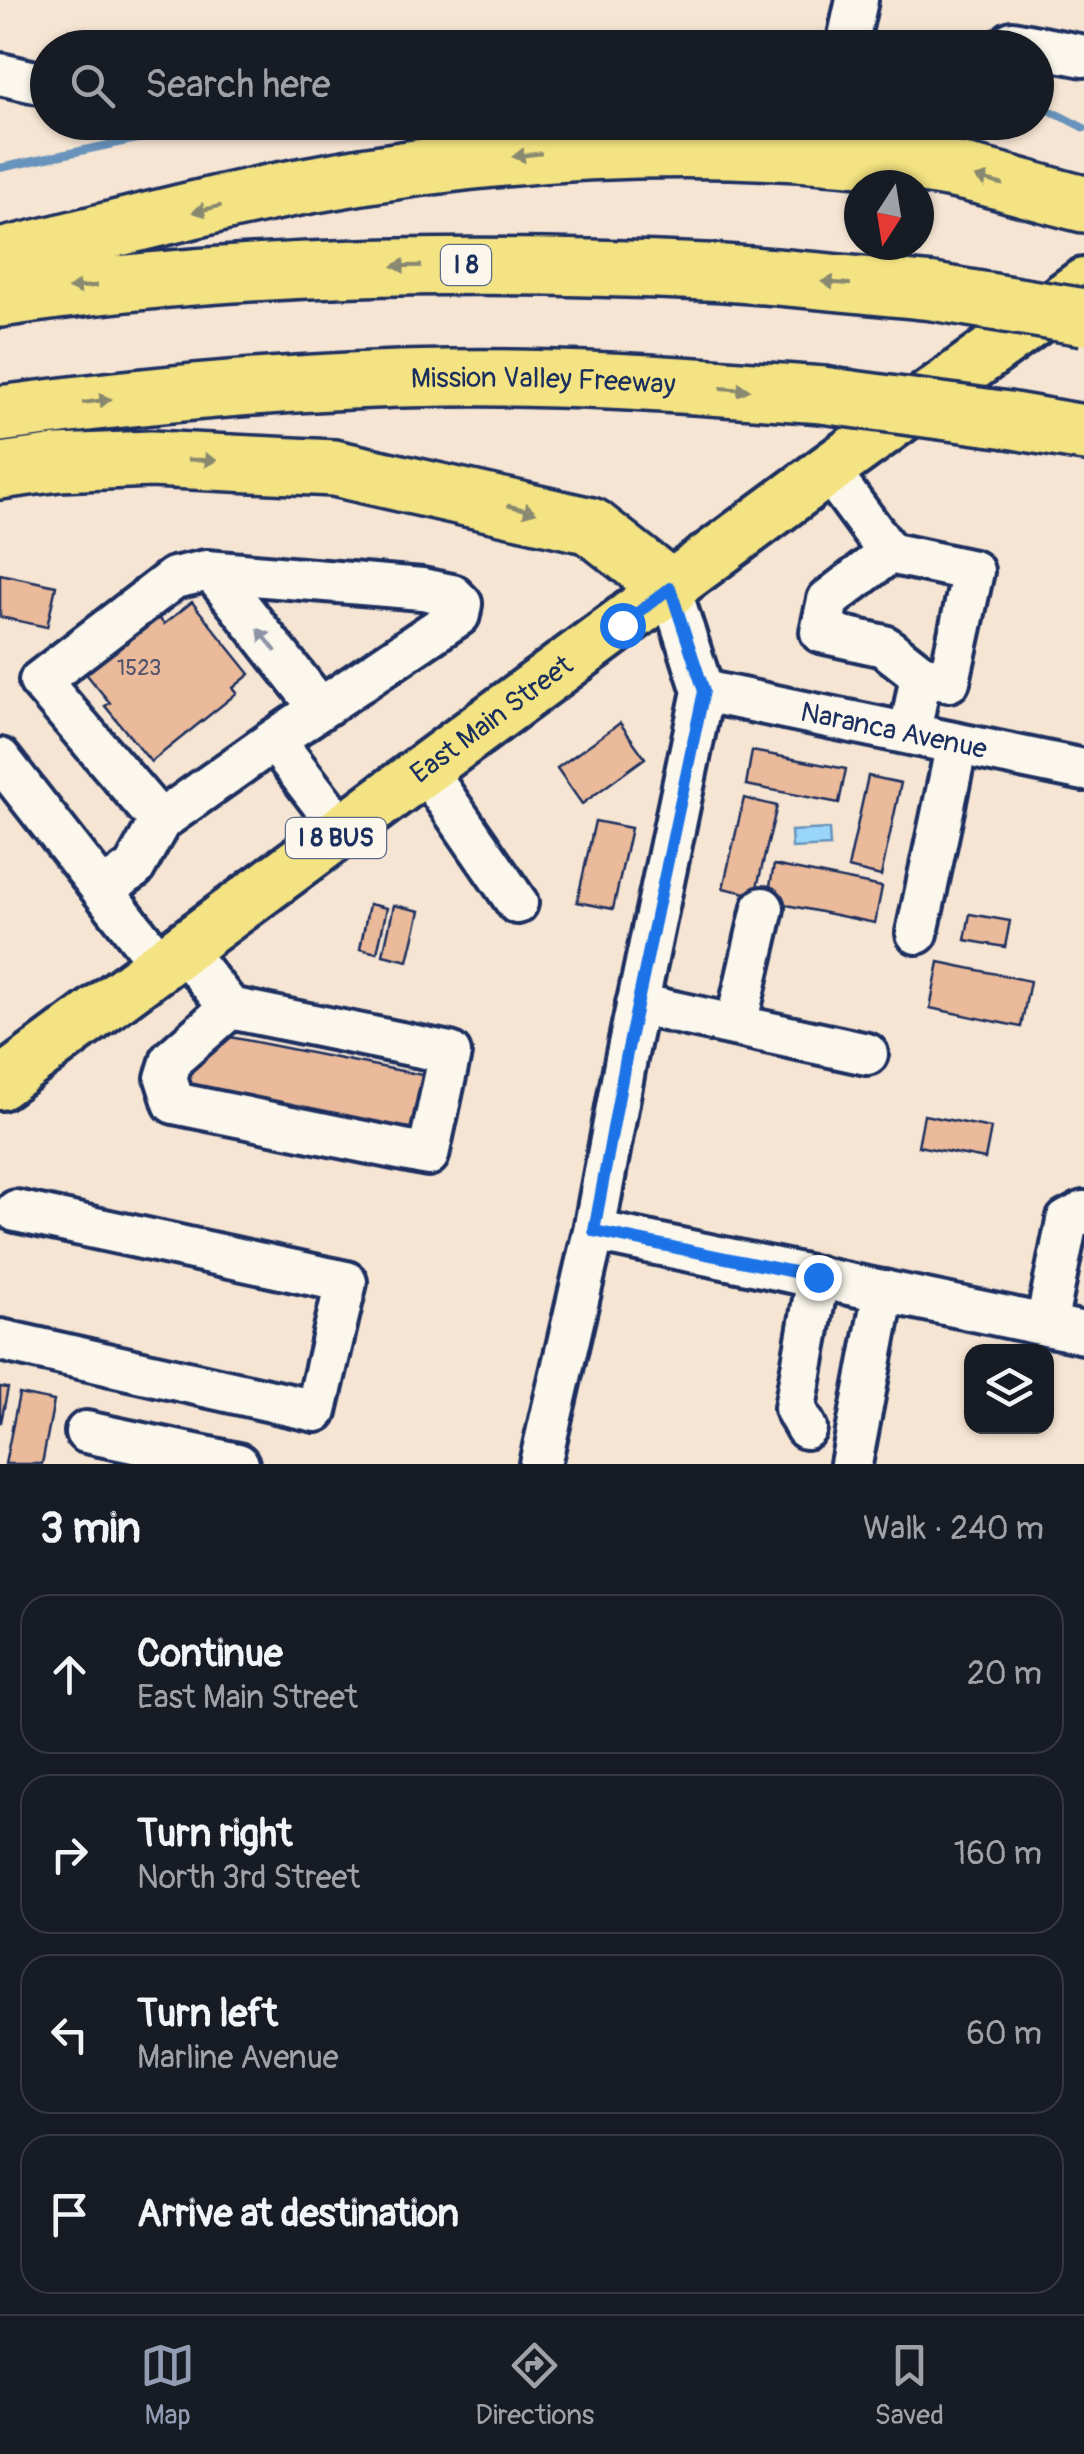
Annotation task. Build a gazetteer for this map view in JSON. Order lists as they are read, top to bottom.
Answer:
{
  "streets": {
    "highway": ["I 8", "Mission Valley Freeway"],
    "main road": ["East Main Street", "I 8 BUS"],
    "street": ["Naranca Avenue"]
  },
  "house_numbers": ["1523"],
  "north": "bottom",
  "page": {
    "search": "Search here",
    "heading": ["3 min", "Walk · 240 m"],
    "list": [
      ["Continue", "East Main Street", "20 m"],
      ["Turn right", "North 3rd Street", "160 m"],
      ["Turn left", "Marline Avenue", "60 m"],
      "Arrive at destination"
    ],
    "nav": ["Map", "Directions", "Saved"]
  }
}
